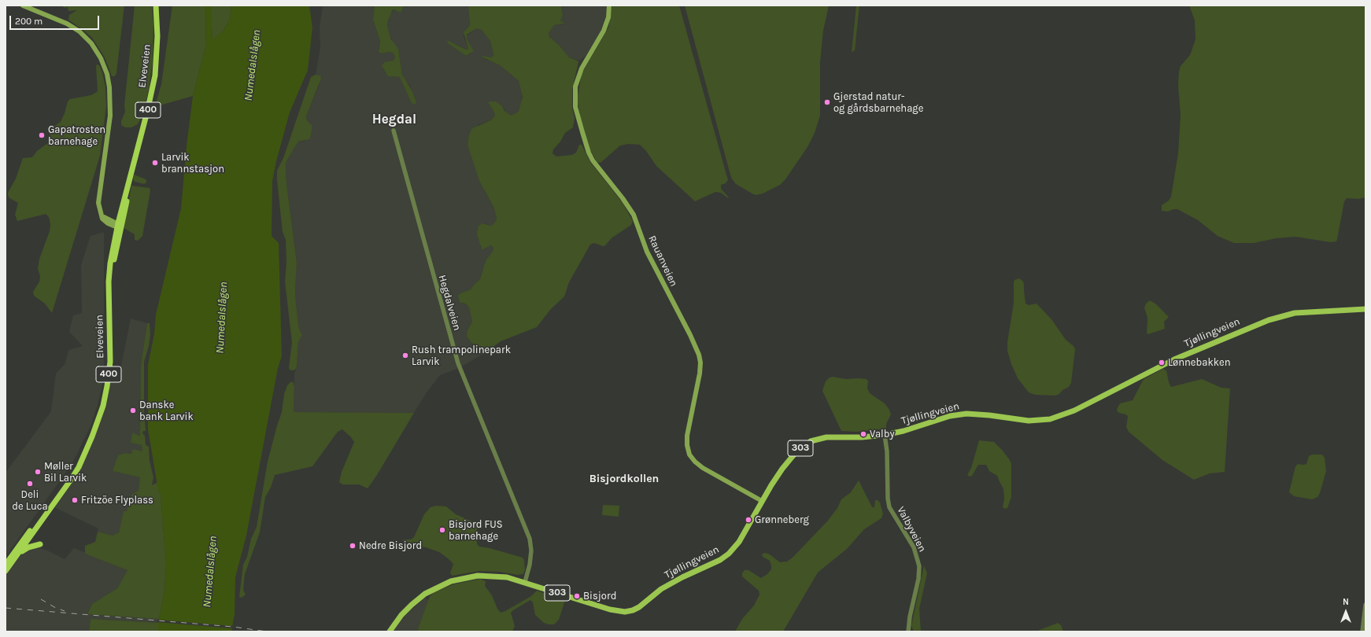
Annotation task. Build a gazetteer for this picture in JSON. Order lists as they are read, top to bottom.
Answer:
{
  "streets": {
    "highway": ["Elveveien", "400"],
    "main road": ["Rauanveien", "Tjøllingveien", "303"],
    "street": ["Hegdalveien", "Valbyveien"]
  },
  "crossings": [
    ["Elveveien", "400"],
    ["Rauanveien", "Tjøllingveien"],
    ["Hegdalveien", "Tjøllingveien"],
    ["Tjøllingveien", "Valbyveien"]
  ],
  "districts": ["Hegdal", "Bisjordkollen"],
  "water": ["Numedalslågen"],
  "places": [
    "Gjerstad natur- og gårdsbarnehage",
    "Gapatrosten barnehage",
    "Larvik brannstasjon",
    "Rush trampolinepark Larvik",
    "Lønnebakken",
    "Danske bank Larvik",
    "Valby",
    "Møller Bil Larvik",
    "Deli de Luca",
    "Fritzöe Flyplass",
    "Grønneberg",
    "Bisjord FUS barnehage",
    "Nedre Bisjord",
    "Bisjord"
  ],
  "scale_bar": "200 m",
  "north": "top"
}
